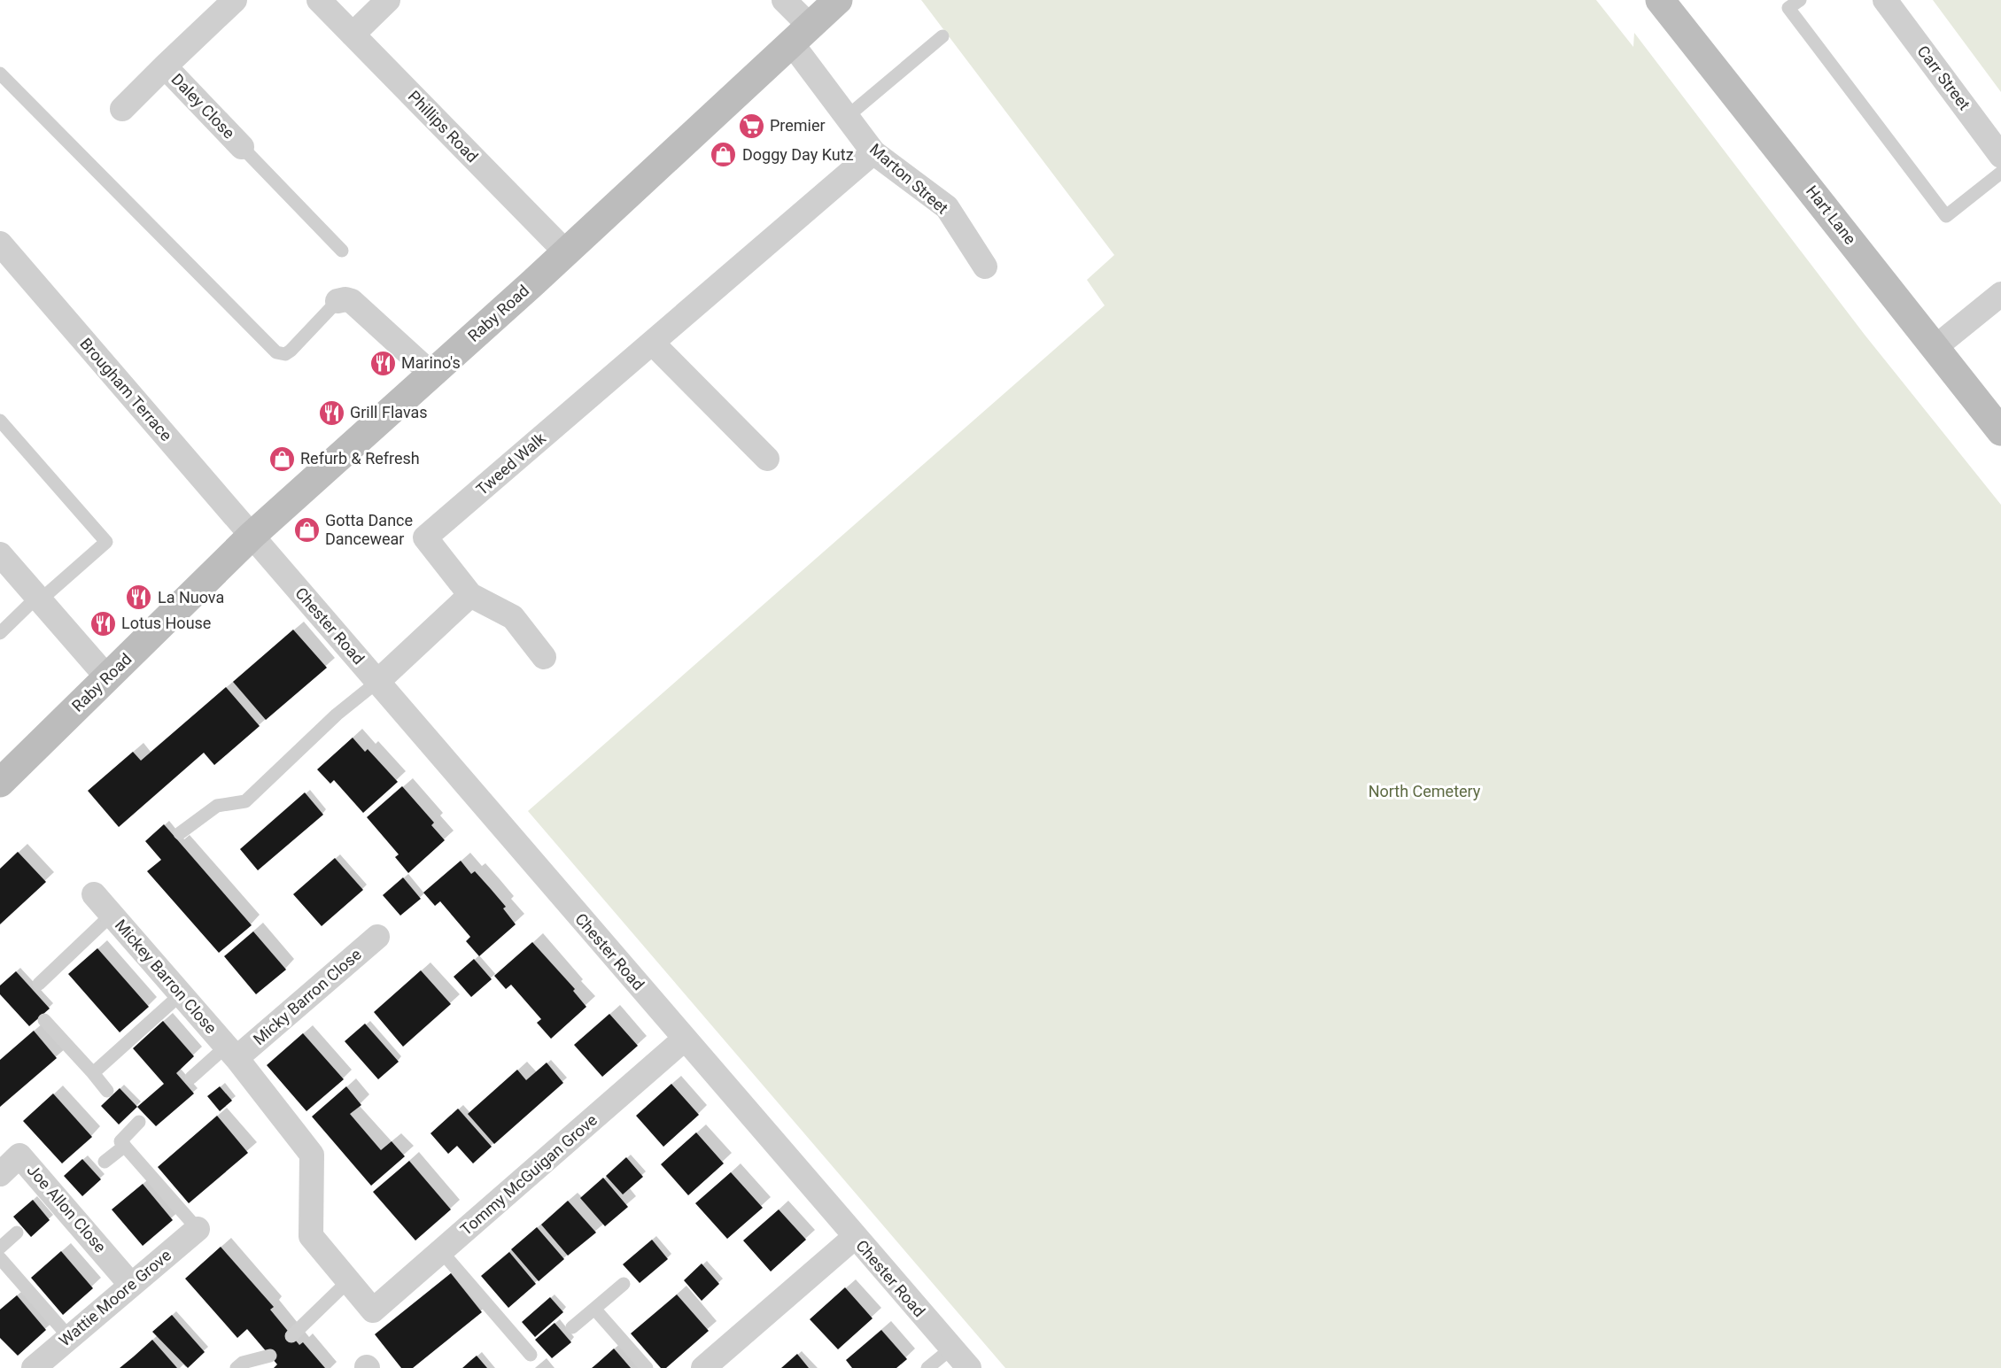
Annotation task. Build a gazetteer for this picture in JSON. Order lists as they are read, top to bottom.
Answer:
{
  "streets": {
    "street": [
      "Carr Street",
      "Daley Close",
      "Phillips Road",
      "Marton Street",
      "Hart Lane",
      "Raby Road",
      "Brougham Terrace",
      "Tweed Walk",
      "Chester Road",
      "Mickey Barron Close",
      "Micky Barron Close",
      "Tommy McGuigan Grove",
      "Joe Allon Close",
      "Wattie Moore Grove"
    ]
  },
  "crossings": [
    ["Phillips Road", "Raby Road"],
    ["Marton Street", "Raby Road"],
    ["Marton Street", "Tweed Walk"],
    ["Raby Road", "Brougham Terrace"],
    ["Raby Road", "Chester Road"],
    ["Brougham Terrace", "Chester Road"],
    ["Chester Road", "Tommy McGuigan Grove"],
    ["Mickey Barron Close", "Micky Barron Close"],
    ["Mickey Barron Close", "Tommy McGuigan Grove"],
    ["Joe Allon Close", "Wattie Moore Grove"]
  ],
  "parks": ["North Cemetery"],
  "places": {
    "supermarket": ["Premier"],
    "shop": ["Doggy Day Kutz", "Refurb & Refresh", "Gotta Dance Dancewear"],
    "restaurant": [
      "Marino's",
      "Grill Flavas",
      "La Nuova",
      "Lotus House"
    ]
  }
}
